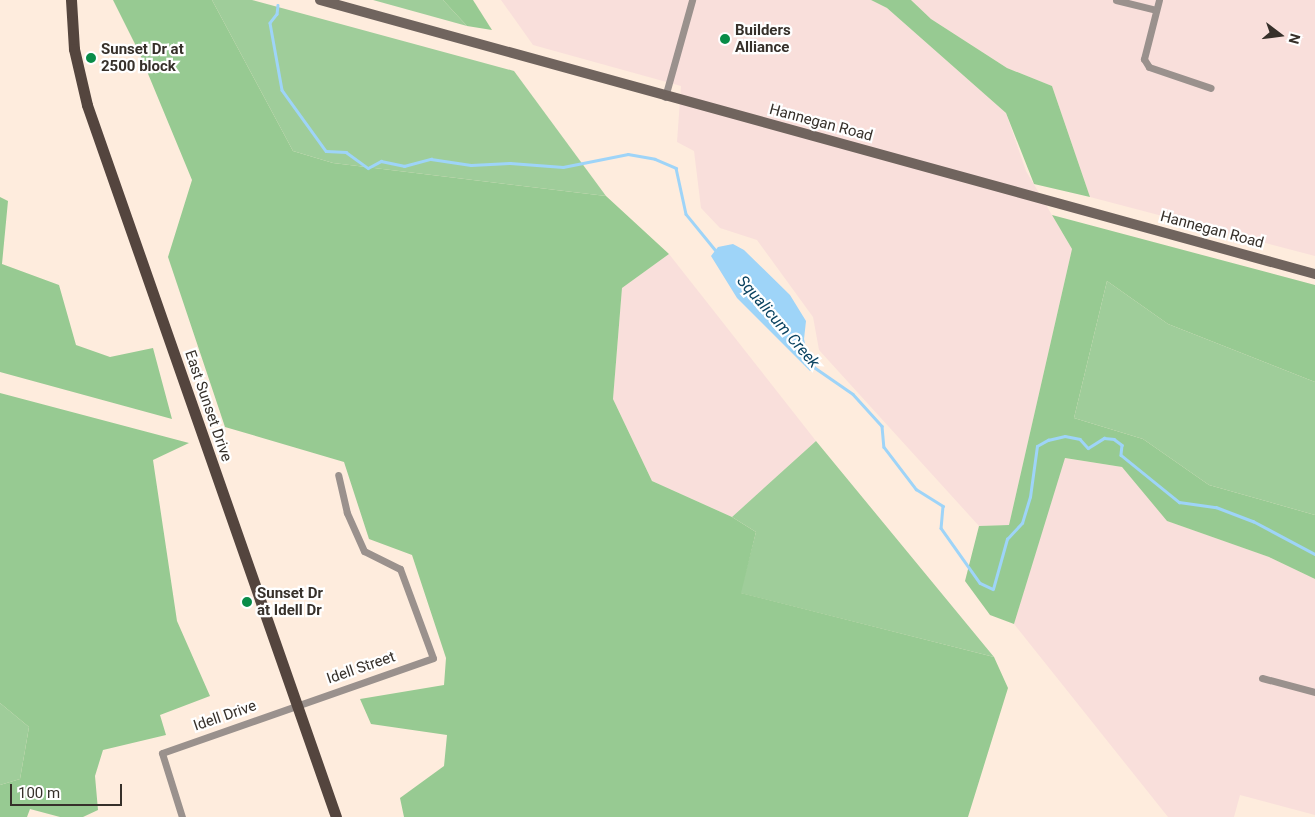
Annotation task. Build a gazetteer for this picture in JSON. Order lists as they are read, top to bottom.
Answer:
{
  "streets": {
    "main road": ["Hannegan Road", "East Sunset Drive"],
    "street": ["Idell Street", "Idell Drive"]
  },
  "crossings": [
    ["East Sunset Drive", "Idell Street"],
    ["East Sunset Drive", "Idell Drive"],
    ["Idell Street", "Idell Drive"]
  ],
  "water": ["Squalicum Creek"],
  "places": ["Builders Alliance", "Sunset Dr at 2500 block", "Sunset Dr at Idell Dr"],
  "scale_bar": "100 m",
  "north": "right"
}
